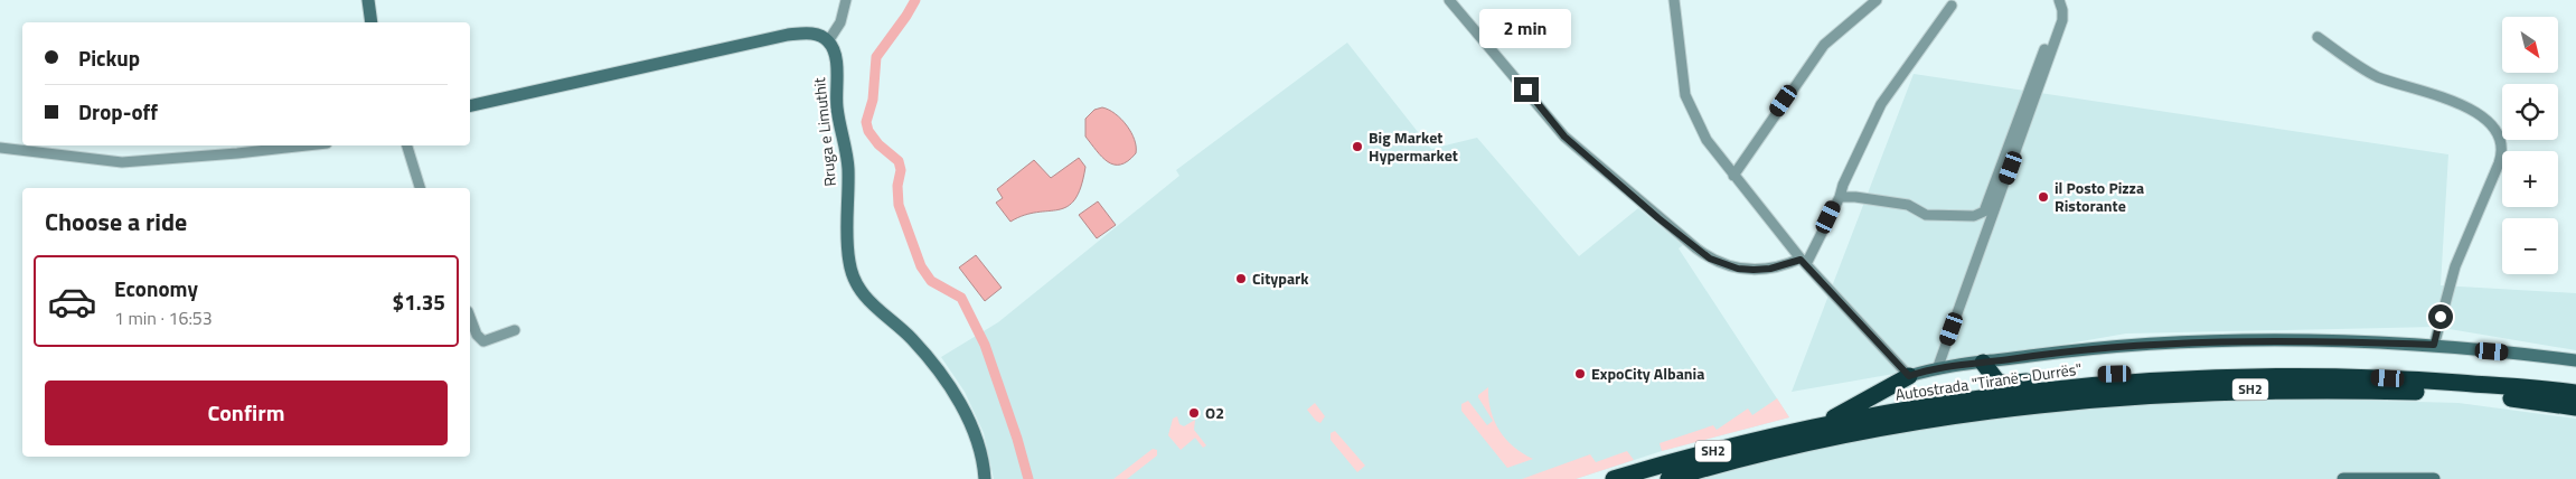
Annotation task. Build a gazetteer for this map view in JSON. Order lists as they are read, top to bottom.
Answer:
{
  "streets": {
    "highway": ["Autostrada \"Tiranë - Durrës\"", "SH2"],
    "street": ["Rruga e Limuthit"]
  },
  "places": [
    "Big Market Hypermarket",
    "il Posto Pizza Ristorante",
    "Citypark",
    "ExpoCity Albania",
    "O2"
  ],
  "north": "bottom right",
  "page": {
    "bubble": "2 min",
    "map_buttons": ["+", "−"],
    "banner": ["Pickup", "Drop-off"],
    "heading": "Choose a ride",
    "list": [
      {
        "name": "Economy",
        "note": "1 min · 16:53",
        "value": "$1.35"
      }
    ],
    "buttons": "Confirm"
  }
}
